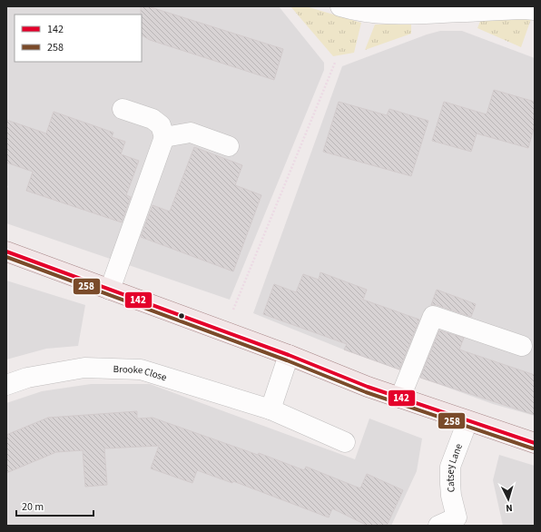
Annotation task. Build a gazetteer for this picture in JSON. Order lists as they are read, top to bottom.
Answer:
{
  "streets": {
    "street": ["Brooke Close", "Catsey Lane"]
  },
  "lines": ["transit line 142", "transit line 258"],
  "legend": ["142", "258"],
  "scale_bar": "20 m",
  "north": "bottom"
}
